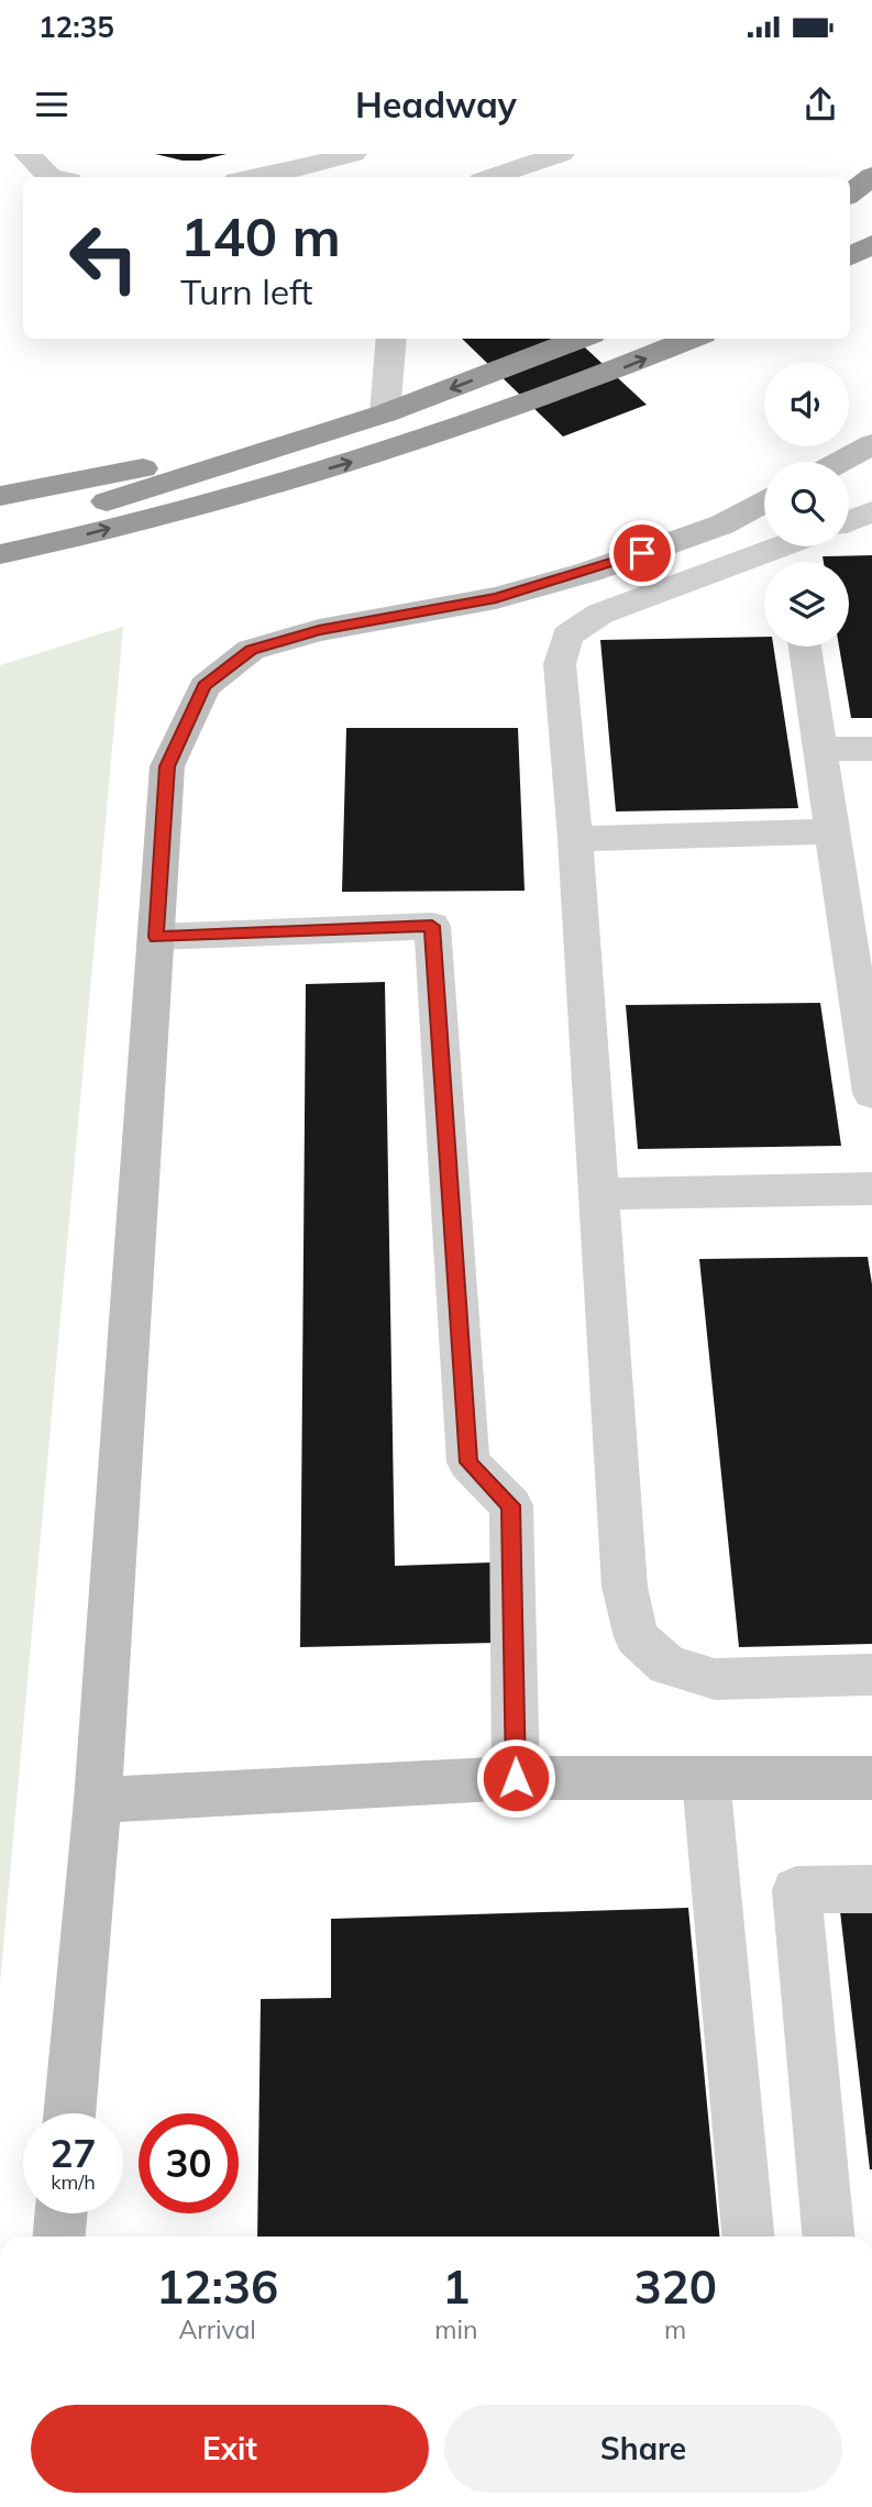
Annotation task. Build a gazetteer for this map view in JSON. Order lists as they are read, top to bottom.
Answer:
{
  "page": {
    "status": "12:35",
    "header": "Headway",
    "turn": ["140 m", "Turn left"],
    "speed": "27 km/h",
    "limit": "30",
    "eta": [
      "12:36",
      "Arrival",
      "1",
      "min",
      "320",
      "m"
    ],
    "buttons": ["Exit", "Share"]
  }
}
